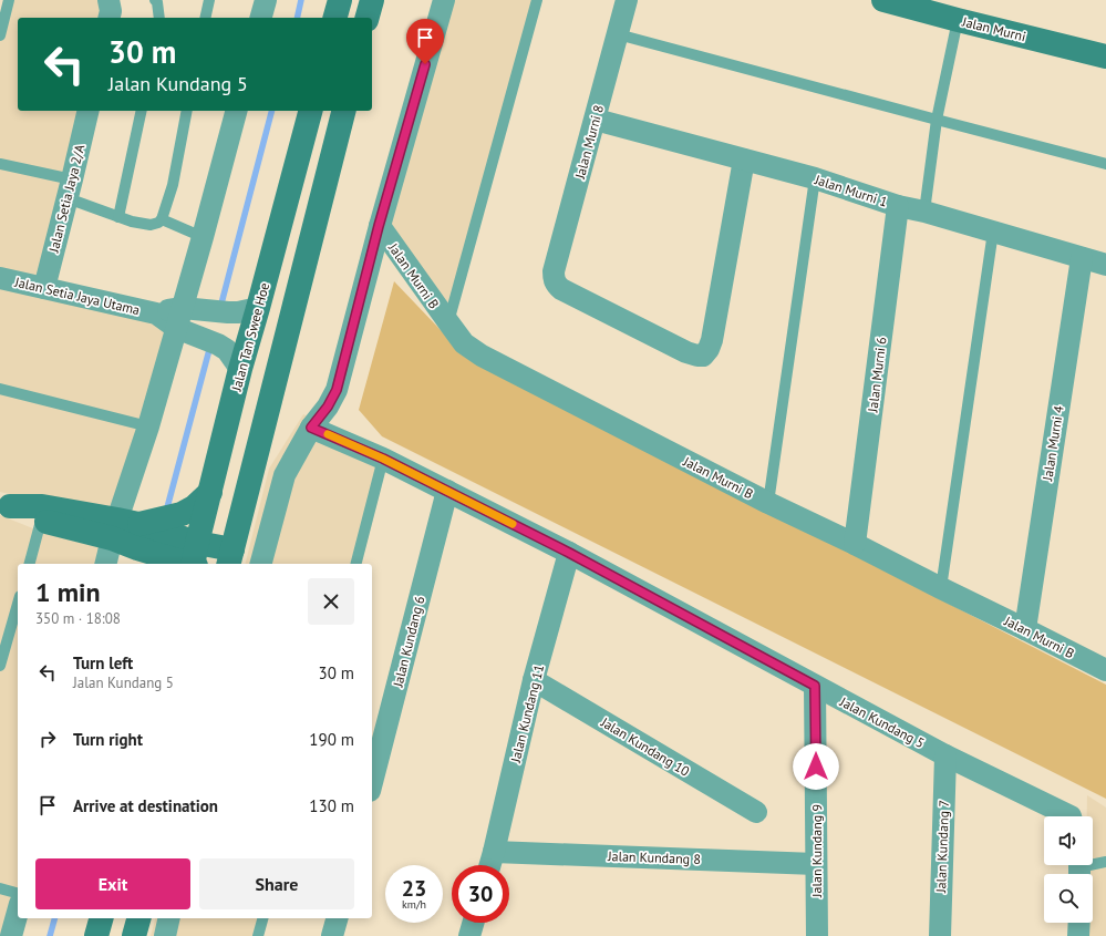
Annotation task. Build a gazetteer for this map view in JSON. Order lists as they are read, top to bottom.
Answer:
{
  "streets": {
    "main road": ["Jalan Murni", "Jalan Tan Swee Hoe"],
    "street": [
      "Jalan Murni 8",
      "Jalan Murni 1",
      "Jalan Setia Jaya 2/A",
      "Jalan Murni B",
      "Jalan Setia Jaya Utama",
      "Jalan Murni 6",
      "Jalan Murni 4",
      "Jalan Kundang 6",
      "Jalan Kundang 11",
      "Jalan Kundang 5",
      "Jalan Kundang 10",
      "Jalan Kundang 7",
      "Jalan Kundang 9",
      "Jalan Kundang 8"
    ]
  },
  "crossings": [
    ["Jalan Murni 8", "Jalan Murni 1"],
    ["Jalan Murni 1", "Jalan Murni 6"],
    ["Jalan Murni 1", "Jalan Murni 4"],
    ["Jalan Setia Jaya 2/A", "Jalan Setia Jaya Utama"],
    ["Jalan Murni B", "Jalan Murni 6"],
    ["Jalan Murni B", "Jalan Murni 4"],
    ["Jalan Kundang 6", "Jalan Kundang 5"],
    ["Jalan Kundang 11", "Jalan Kundang 5"],
    ["Jalan Kundang 11", "Jalan Kundang 10"],
    ["Jalan Kundang 11", "Jalan Kundang 8"],
    ["Jalan Kundang 5", "Jalan Kundang 7"],
    ["Jalan Kundang 5", "Jalan Kundang 9"],
    ["Jalan Kundang 9", "Jalan Kundang 8"]
  ],
  "page": {
    "turn": ["30 m", "Jalan Kundang 5"],
    "heading": ["1 min", "350 m · 18:08"],
    "list": [
      {
        "name": "Turn left",
        "note": "Jalan Kundang 5",
        "value": "30 m"
      },
      {
        "name": "Turn right",
        "value": "190 m"
      },
      {
        "name": "Arrive at destination",
        "value": "130 m"
      }
    ],
    "buttons": ["Exit", "Share"],
    "speed": "23 km/h",
    "limit": "30"
  }
}
